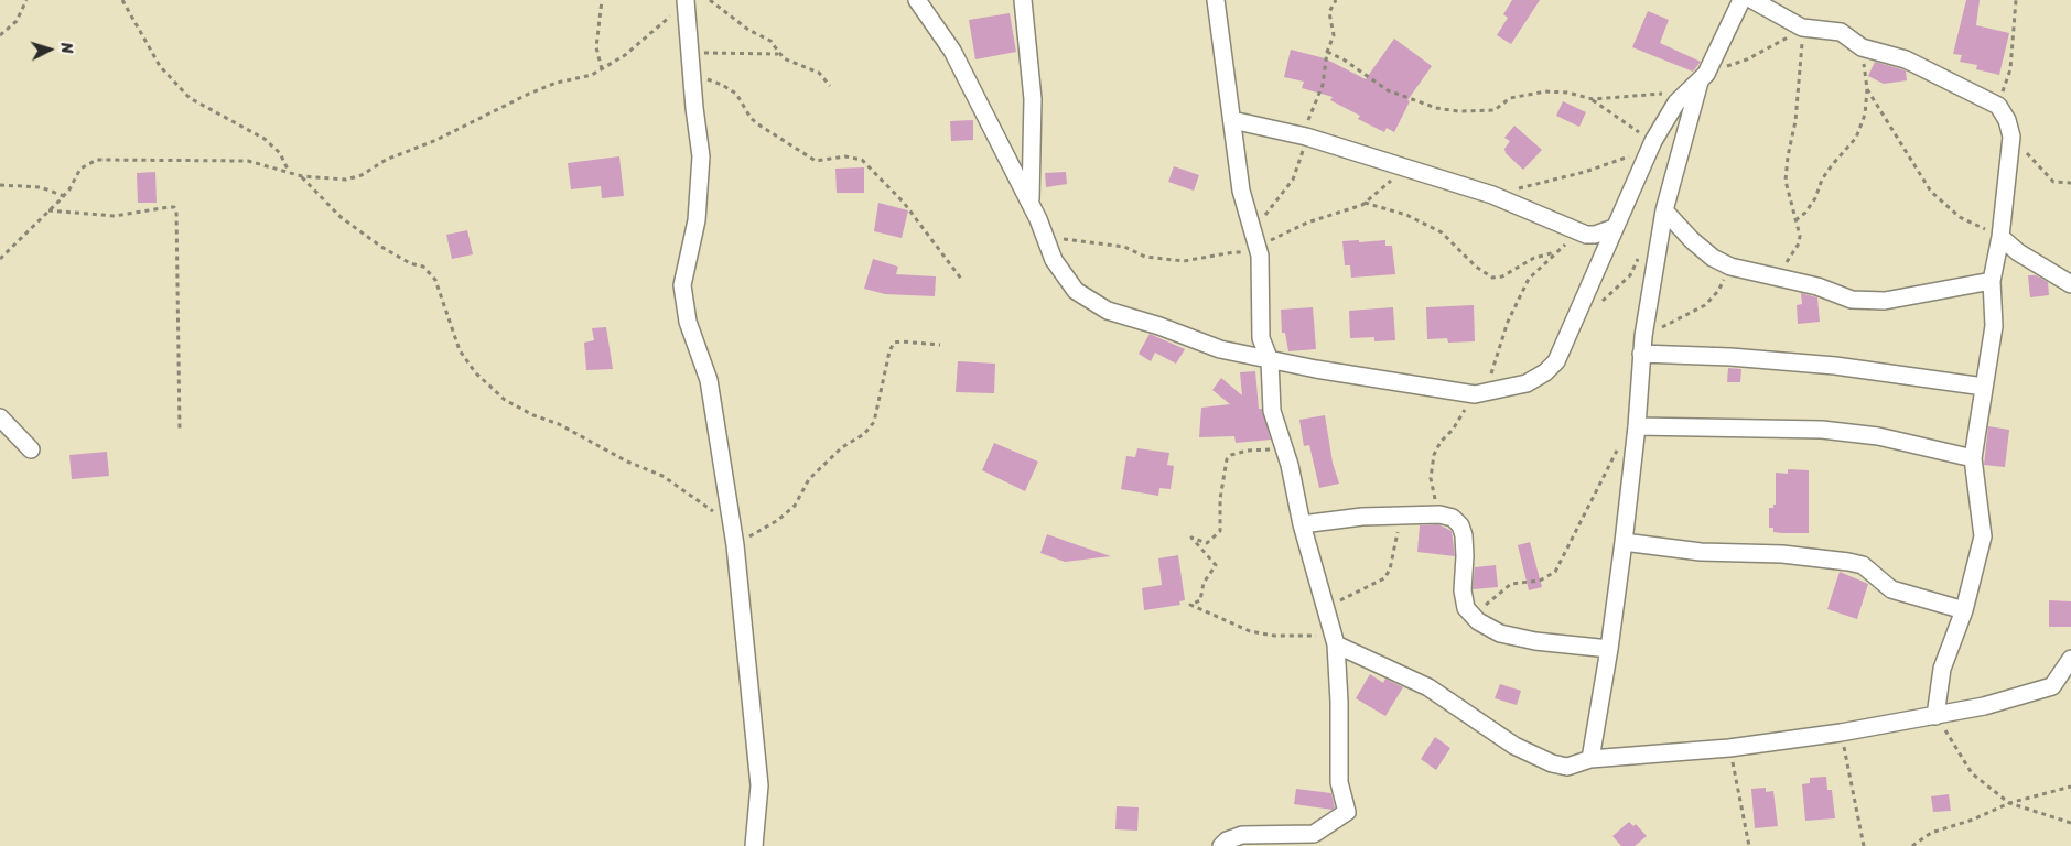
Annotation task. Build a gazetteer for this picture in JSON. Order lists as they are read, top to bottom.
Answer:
{
  "north": "right"
}
